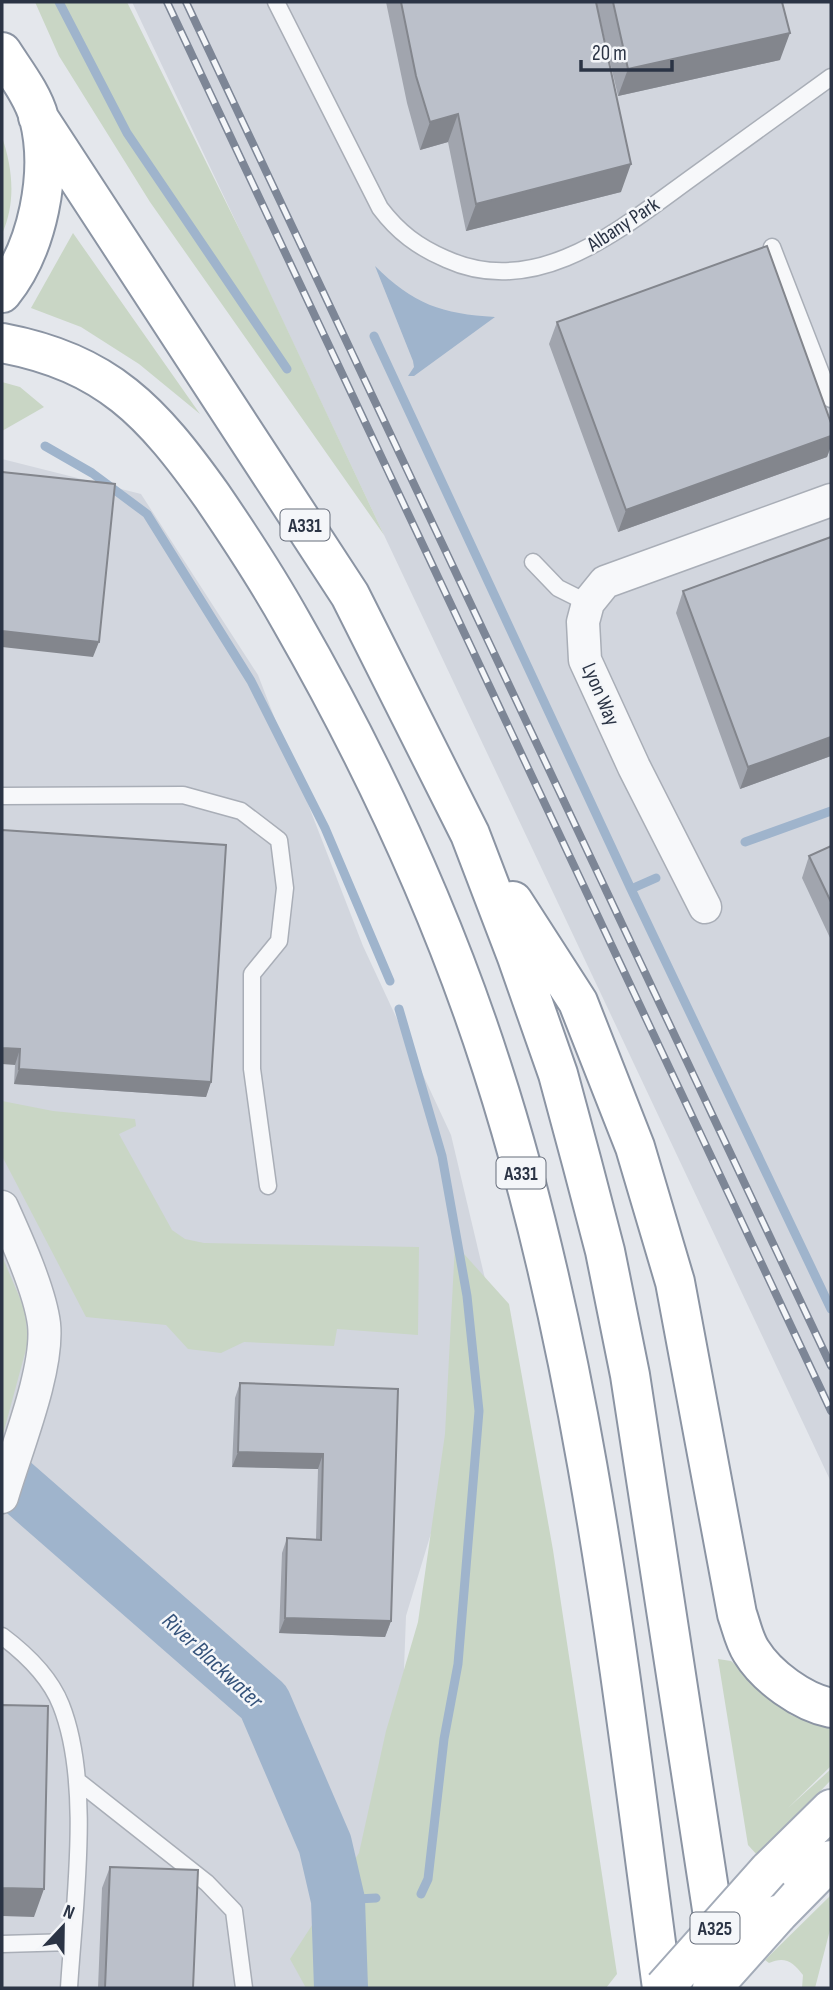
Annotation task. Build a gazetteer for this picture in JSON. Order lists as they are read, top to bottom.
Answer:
{
  "streets": {
    "main road": ["A331", "A325"],
    "street": ["Lyon Way"],
    "lane": ["Albany Park"]
  },
  "crossings": [
    ["A331", "A325"]
  ],
  "water": ["River Blackwater"],
  "scale_bar": "20 m",
  "north": "top"
}
